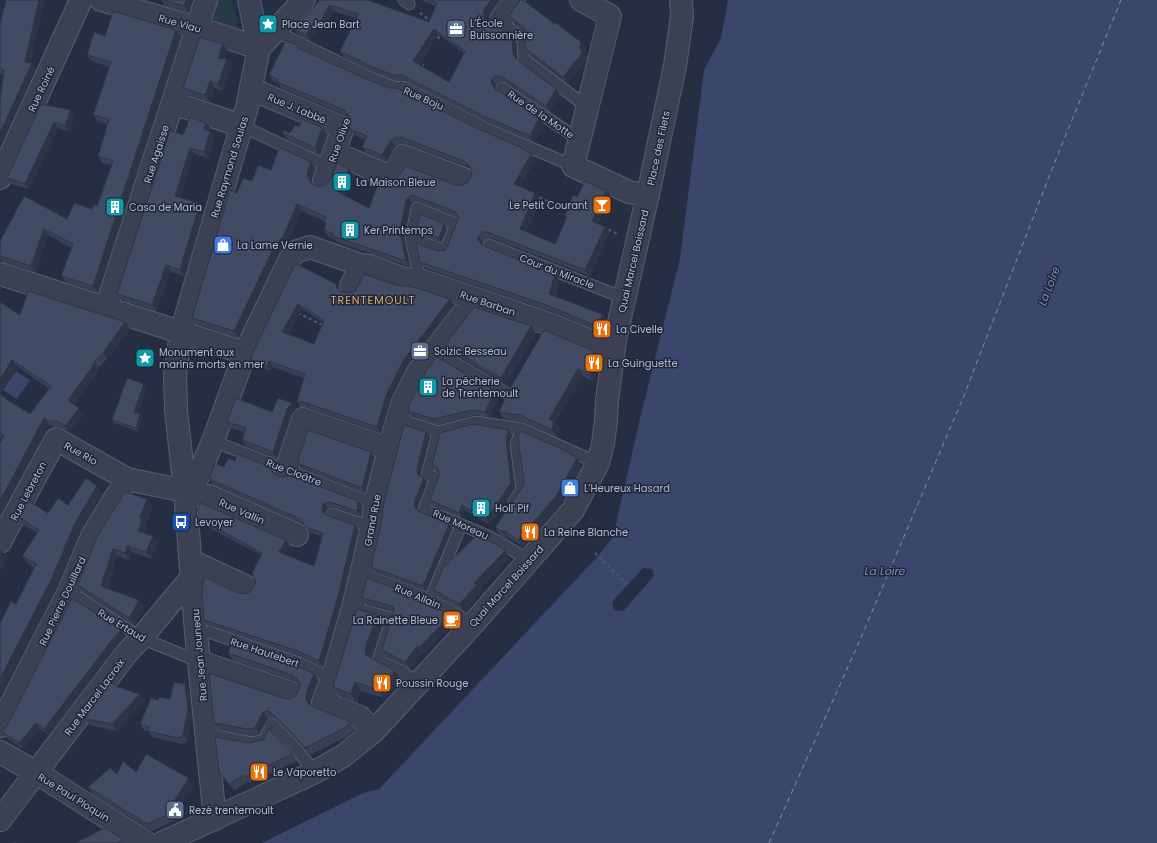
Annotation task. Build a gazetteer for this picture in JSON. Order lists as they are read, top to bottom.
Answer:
{
  "streets": {
    "street": [
      "Rue Viau",
      "Rue Roiné",
      "Rue J. Labbé",
      "Rue Olive",
      "Place des Filets",
      "Rue Agaisse",
      "Rue Raymond Soulas",
      "Quai Marcel Boissard",
      "Rue Barban",
      "Rue Rio",
      "Rue Lebreton",
      "Rue Vallin",
      "Grand Rue",
      "Rue Pierre Douillard",
      "Rue Ertaud",
      "Rue Jean Jouneau",
      "Rue Marcel Lacroix",
      "Rue Paul Ploquin"
    ],
    "lane": [
      "Rue Boju",
      "Rue de la Motte",
      "Cour du Miracle",
      "Rue Cloâtre",
      "Rue Moreau",
      "Rue Allain",
      "Rue Hautebert"
    ]
  },
  "crossings": [
    ["Rue Viau", "Rue Agaisse"],
    ["Rue Viau", "Rue Raymond Soulas"],
    ["Rue Boju", "Place des Filets"],
    ["Rue J. Labbé", "Rue Olive"],
    ["Rue J. Labbé", "Rue Raymond Soulas"],
    ["Place des Filets", "Quai Marcel Boissard"],
    ["Rue Raymond Soulas", "Rue Rio"],
    ["Rue Raymond Soulas", "Rue Vallin"],
    ["Rue Raymond Soulas", "Rue Jean Jouneau"],
    ["Quai Marcel Boissard", "Cour du Miracle"],
    ["Quai Marcel Boissard", "Rue Barban"],
    ["Quai Marcel Boissard", "Grand Rue"],
    ["Quai Marcel Boissard", "Rue Moreau"],
    ["Quai Marcel Boissard", "Rue Allain"],
    ["Quai Marcel Boissard", "Rue Jean Jouneau"],
    ["Rue Barban", "Grand Rue"],
    ["Rue Rio", "Rue Lebreton"],
    ["Rue Rio", "Rue Vallin"],
    ["Rue Rio", "Rue Pierre Douillard"],
    ["Rue Rio", "Rue Jean Jouneau"],
    ["Rue Cloâtre", "Grand Rue"],
    ["Rue Vallin", "Rue Jean Jouneau"],
    ["Grand Rue", "Rue Allain"],
    ["Grand Rue", "Rue Hautebert"],
    ["Rue Pierre Douillard", "Rue Ertaud"],
    ["Rue Ertaud", "Rue Jean Jouneau"],
    ["Rue Ertaud", "Rue Marcel Lacroix"],
    ["Rue Hautebert", "Rue Jean Jouneau"],
    ["Rue Jean Jouneau", "Rue Marcel Lacroix"],
    ["Rue Marcel Lacroix", "Rue Paul Ploquin"]
  ],
  "districts": ["TRENTEMOULT"],
  "water": ["La Loire"],
  "places": {
    "place": ["Place Jean Bart", "Monument aux marins morts en mer"],
    "office": ["L’École Buissonnière", "Soizic Besseau"],
    "building": [
      "La Maison Bleue",
      "Casa de Maria",
      "Ker Printemps",
      "La pêcherie de Trentemoult",
      "Holl' Pif"
    ],
    "bar": ["Le Petit Courant"],
    "shop": ["La Lame Vernie", "L’Heureux Hasard"],
    "restaurant": [
      "La Civelle",
      "La Guinguette",
      "La Reine Blanche",
      "Poussin Rouge",
      "Le Vaporetto"
    ],
    "bus stop": ["Levoyer"],
    "cafe": ["La Rainette Bleue"],
    "public building": ["Rezé trentemoult"]
  }
}
